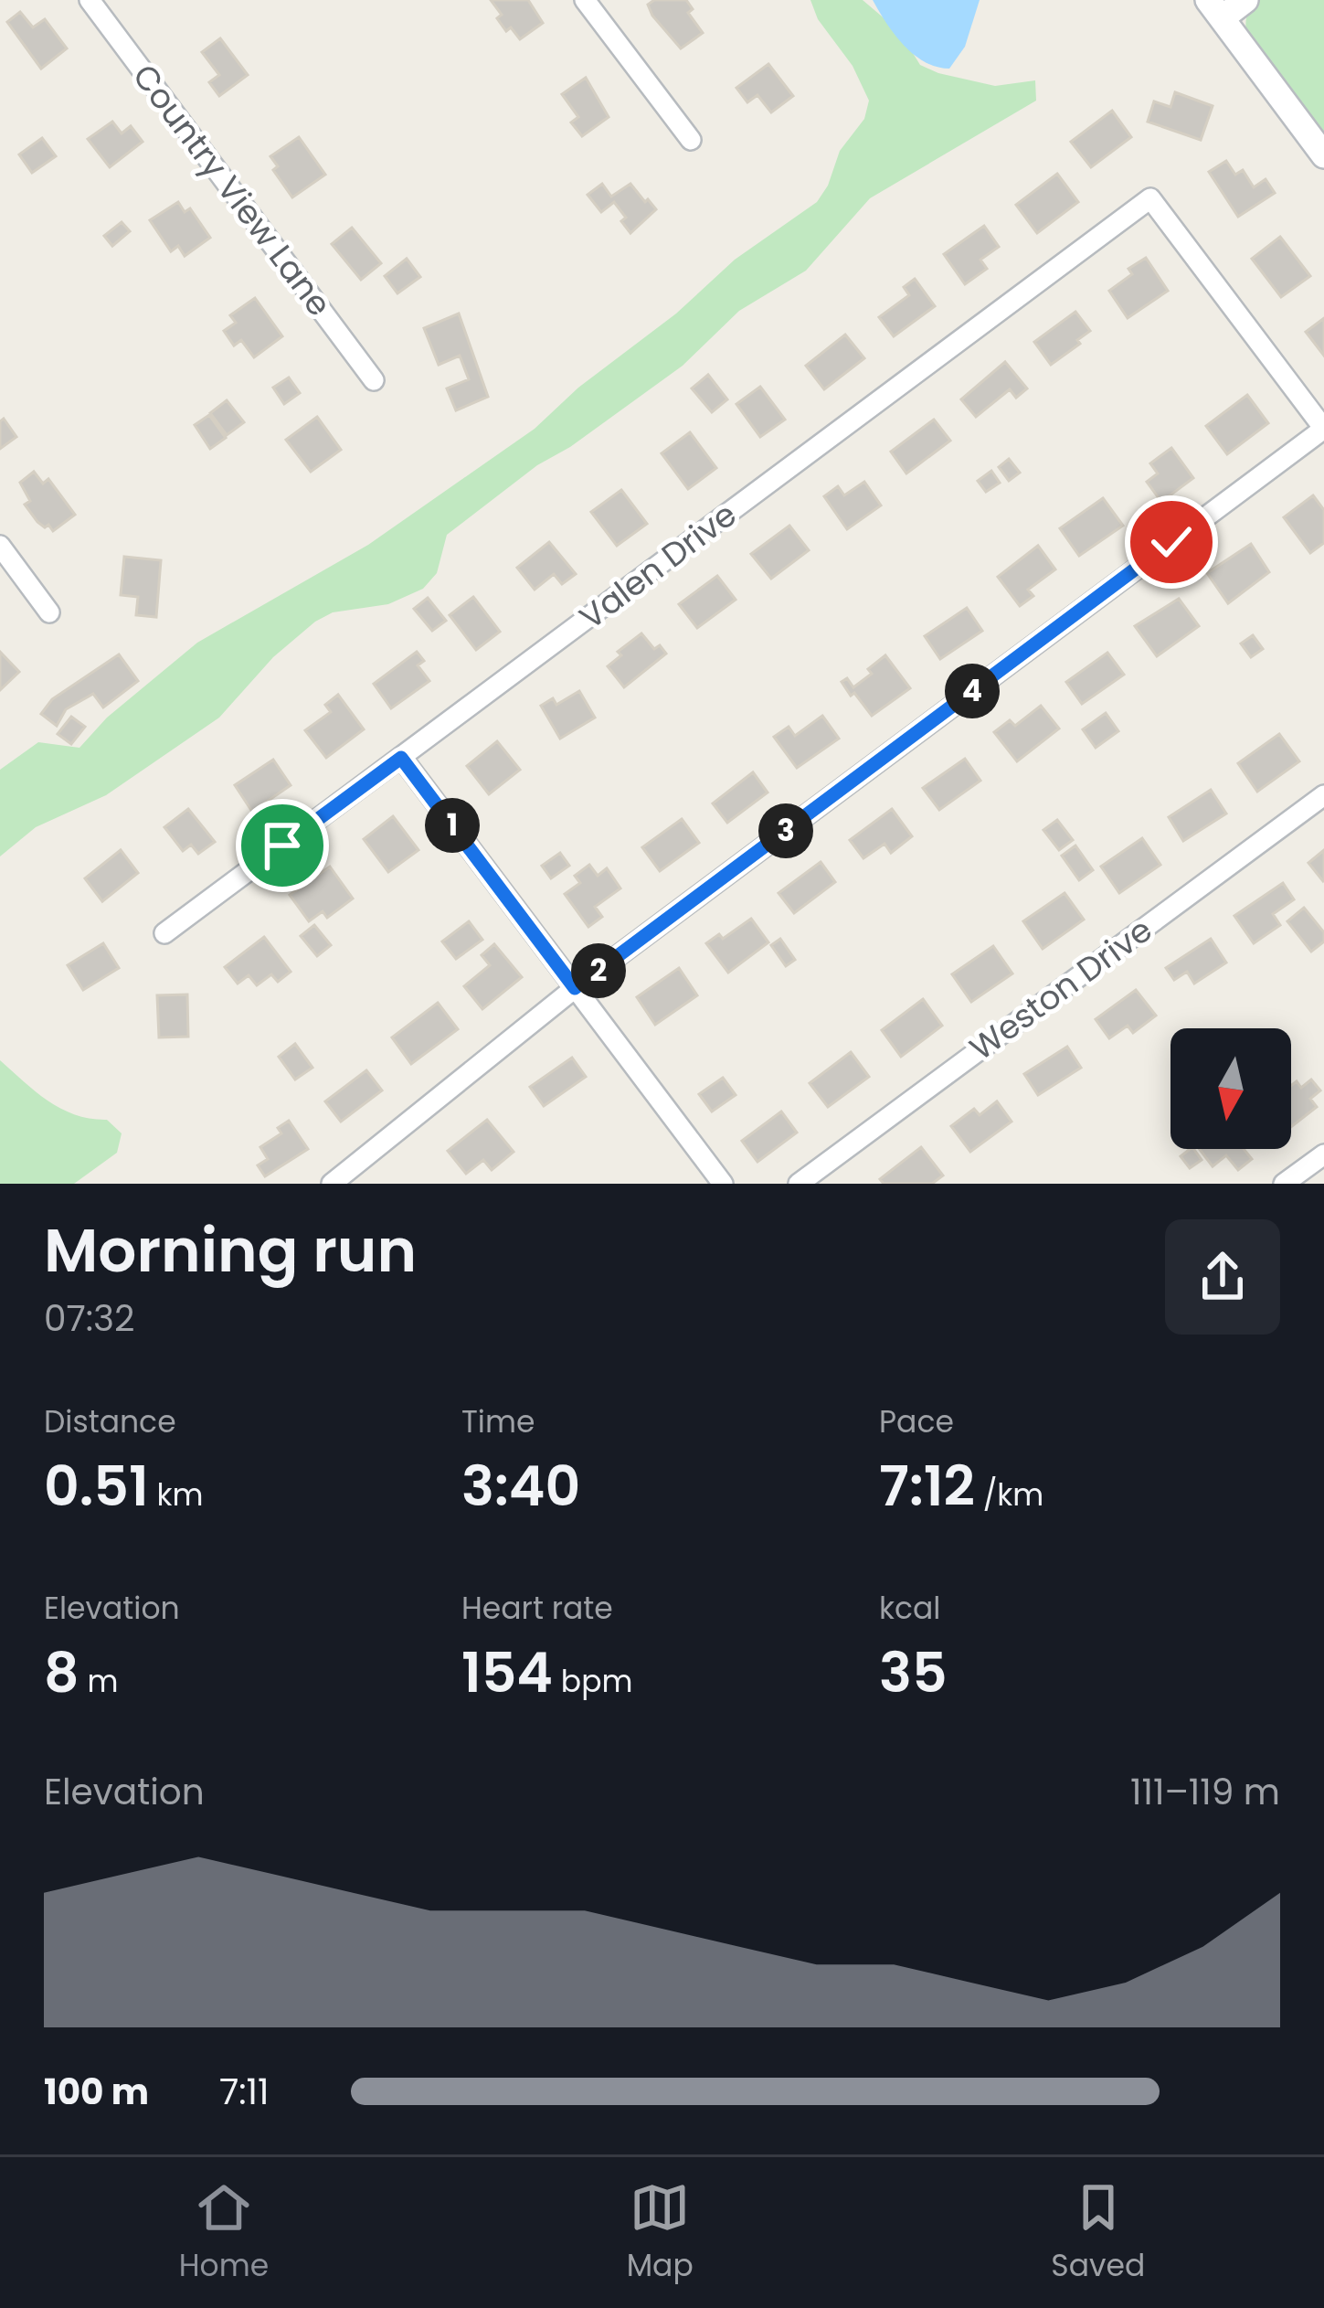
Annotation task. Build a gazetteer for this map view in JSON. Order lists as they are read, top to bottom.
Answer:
{
  "streets": {
    "street": ["Country View Lane", "Valen Drive", "Weston Drive"]
  },
  "north": "bottom",
  "page": {
    "pins": [
      "4",
      "1",
      "3",
      "2"
    ],
    "heading": ["Morning run", "07:32"],
    "stats": [
      ["Distance", "0.51 km"],
      ["Time", "3:40"],
      ["Pace", "7:12 /km"],
      ["Elevation", "8 m"],
      ["Heart rate", "154 bpm"],
      ["kcal", "35"]
    ],
    "chart": ["Elevation", "111–119 m"],
    "list": [
      {
        "name": "100 m",
        "note": "7:11"
      }
    ],
    "tabs": ["Home", "Map", "Saved"]
  }
}
